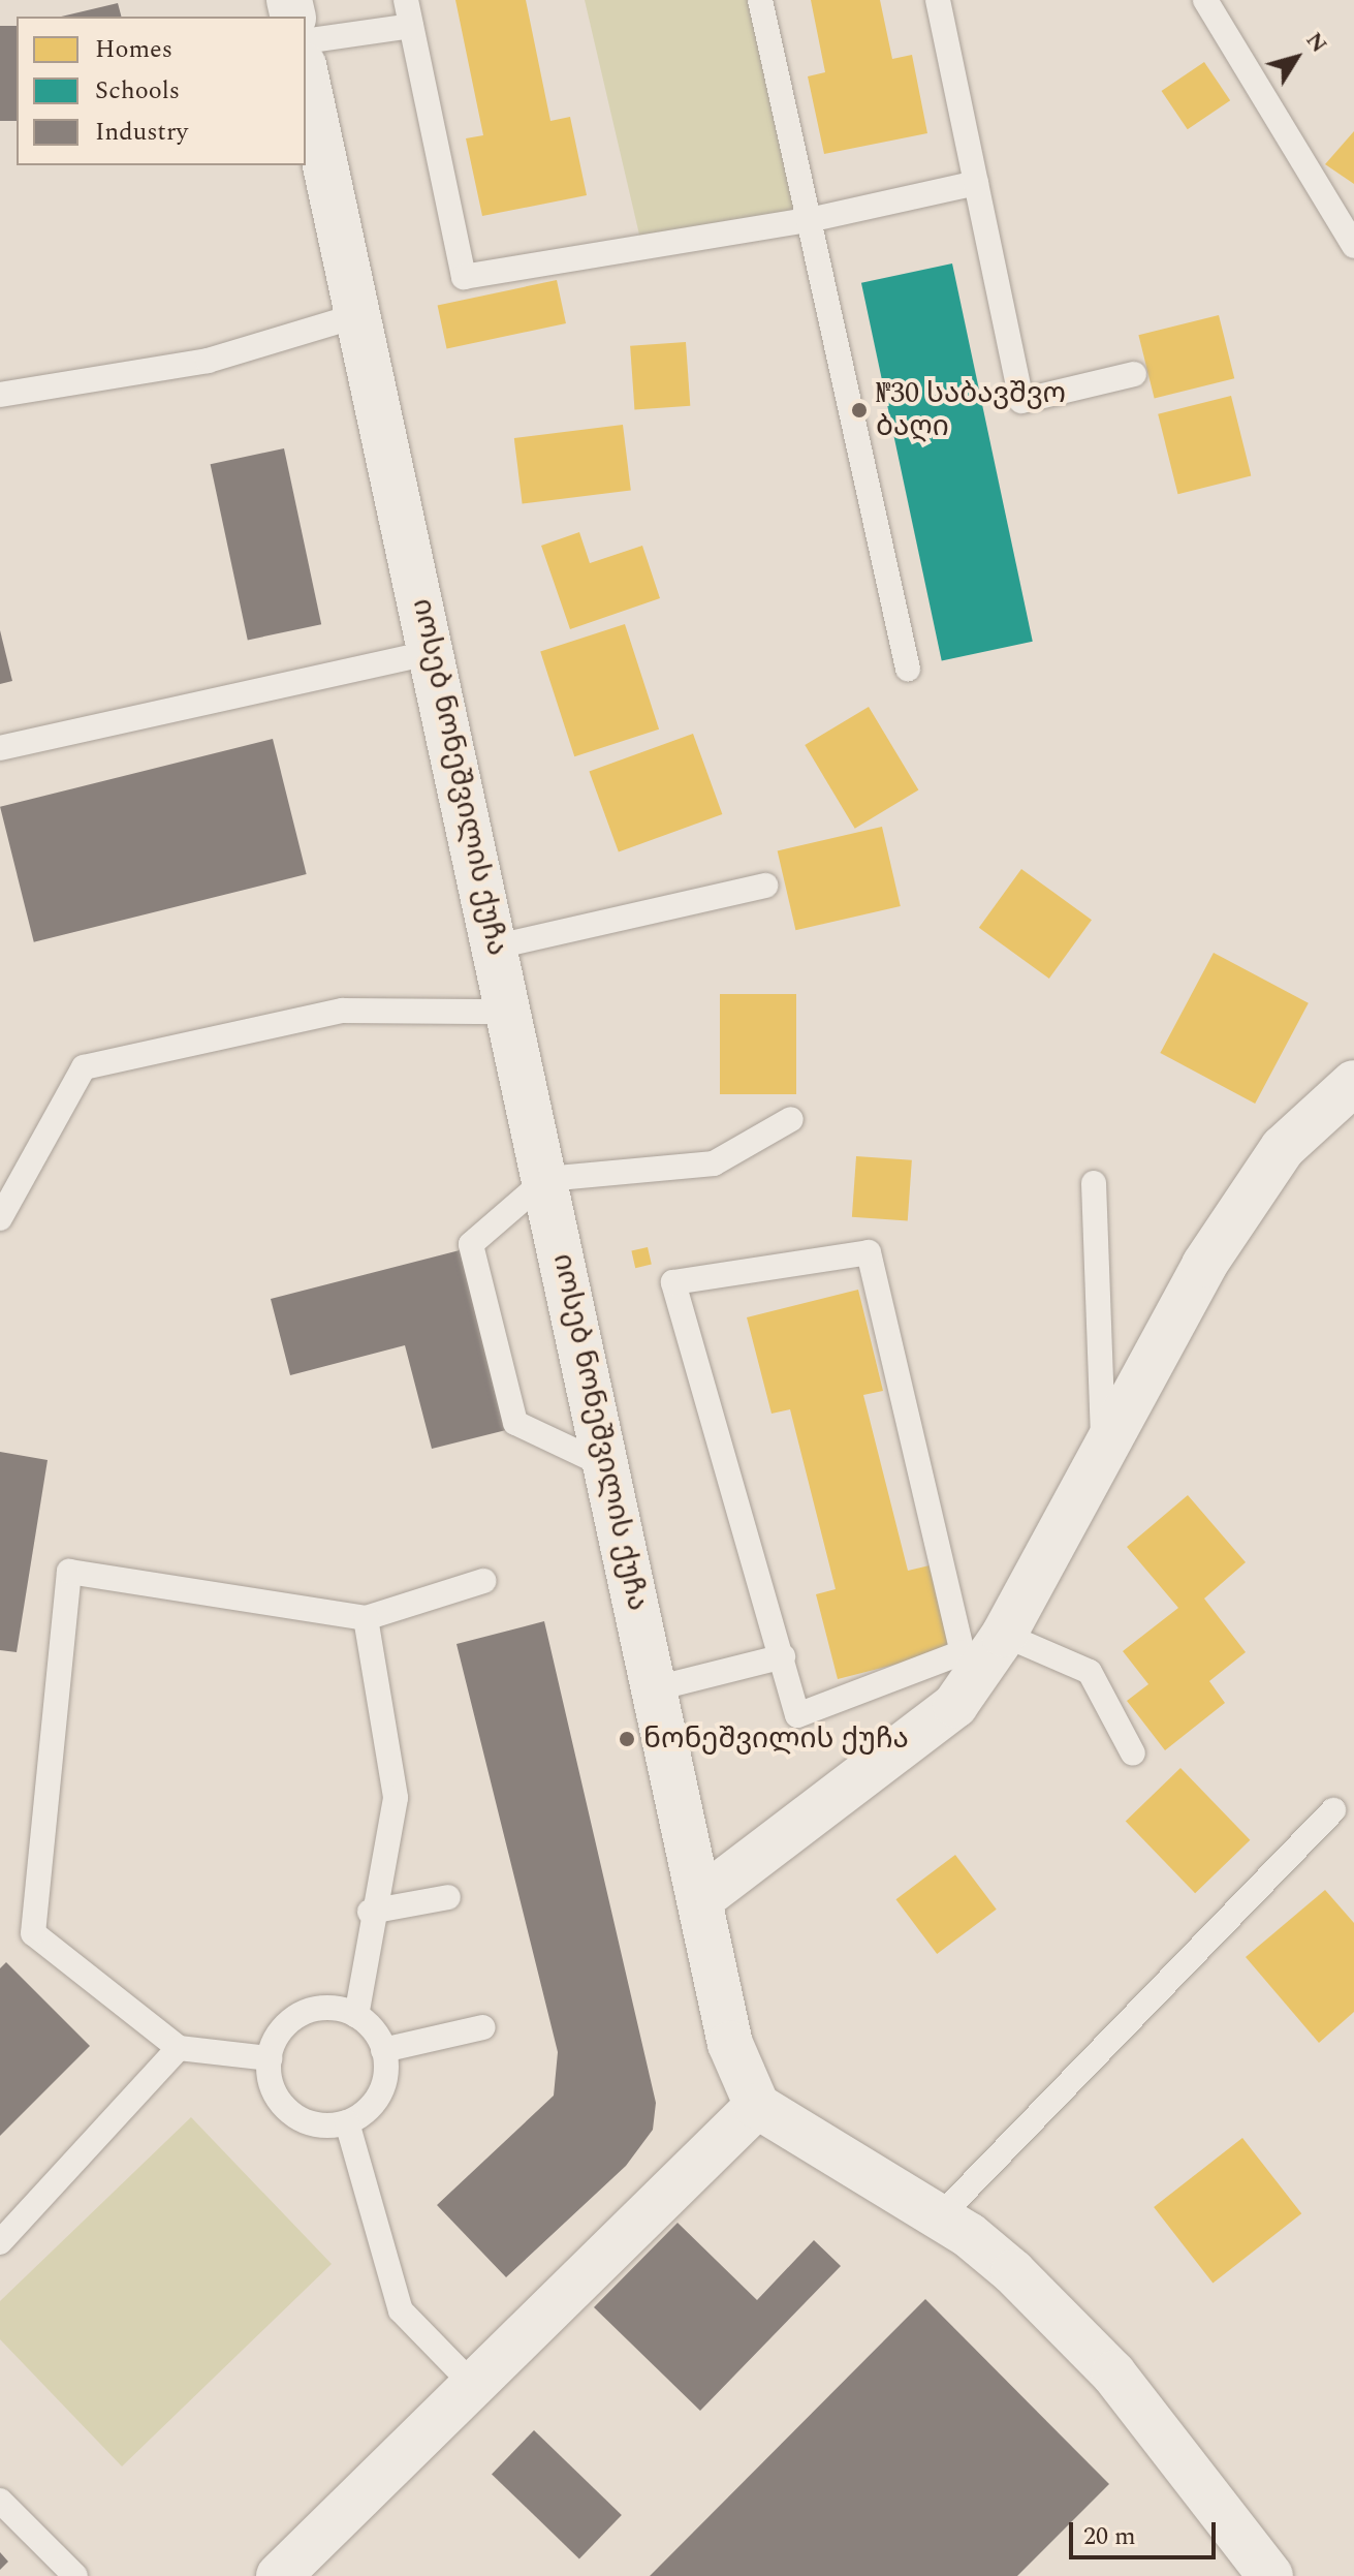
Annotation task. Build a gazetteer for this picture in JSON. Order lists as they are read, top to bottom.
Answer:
{
  "streets": {
    "street": ["იოსებ ნონეშვილის ქუჩა"]
  },
  "places": ["№30 საბავშვო ბაღი", "ნონეშვილის ქუჩა"],
  "legend": ["Homes", "Schools", "Industry"],
  "scale_bar": "20 m",
  "north": "top right"
}
